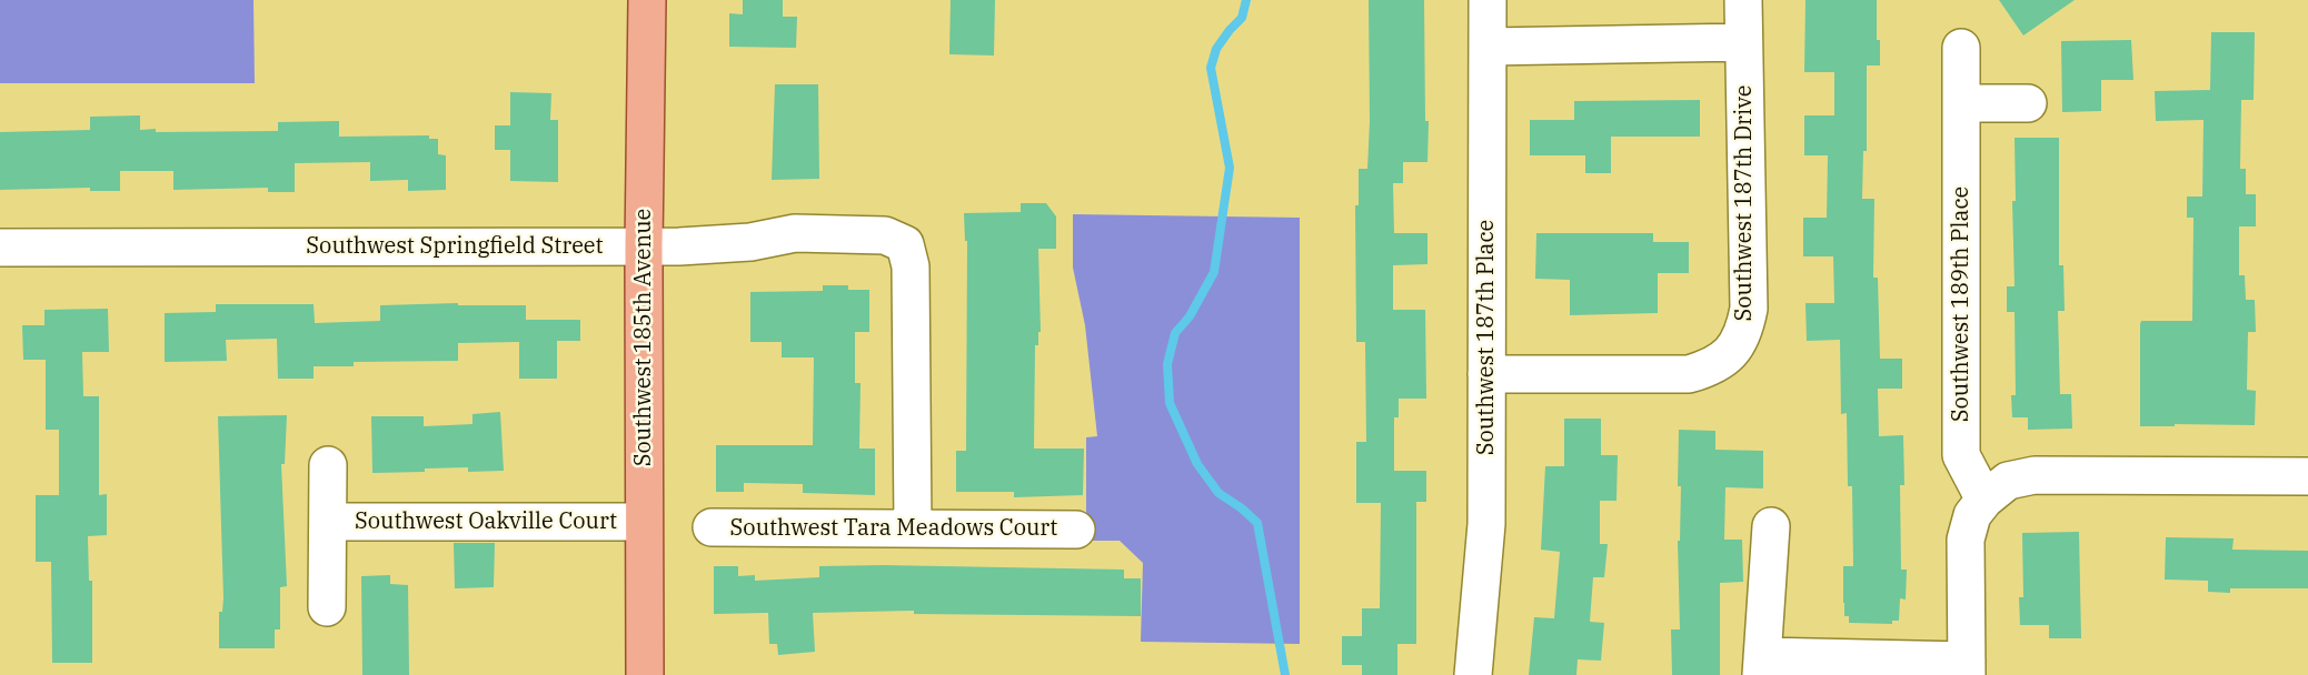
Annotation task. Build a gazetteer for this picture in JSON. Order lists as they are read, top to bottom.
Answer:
{
  "streets": {
    "main road": ["Southwest 185th Avenue"],
    "street": [
      "Southwest 187th Drive",
      "Southwest Springfield Street",
      "Southwest 189th Place",
      "Southwest 187th Place",
      "Southwest Oakville Court",
      "Southwest Tara Meadows Court"
    ]
  },
  "crossings": [
    ["Southwest 187th Drive", "Southwest 187th Place"],
    ["Southwest Springfield Street", "Southwest 185th Avenue"],
    ["Southwest Springfield Street", "Southwest Tara Meadows Court"],
    ["Southwest 185th Avenue", "Southwest Oakville Court"]
  ]
}
